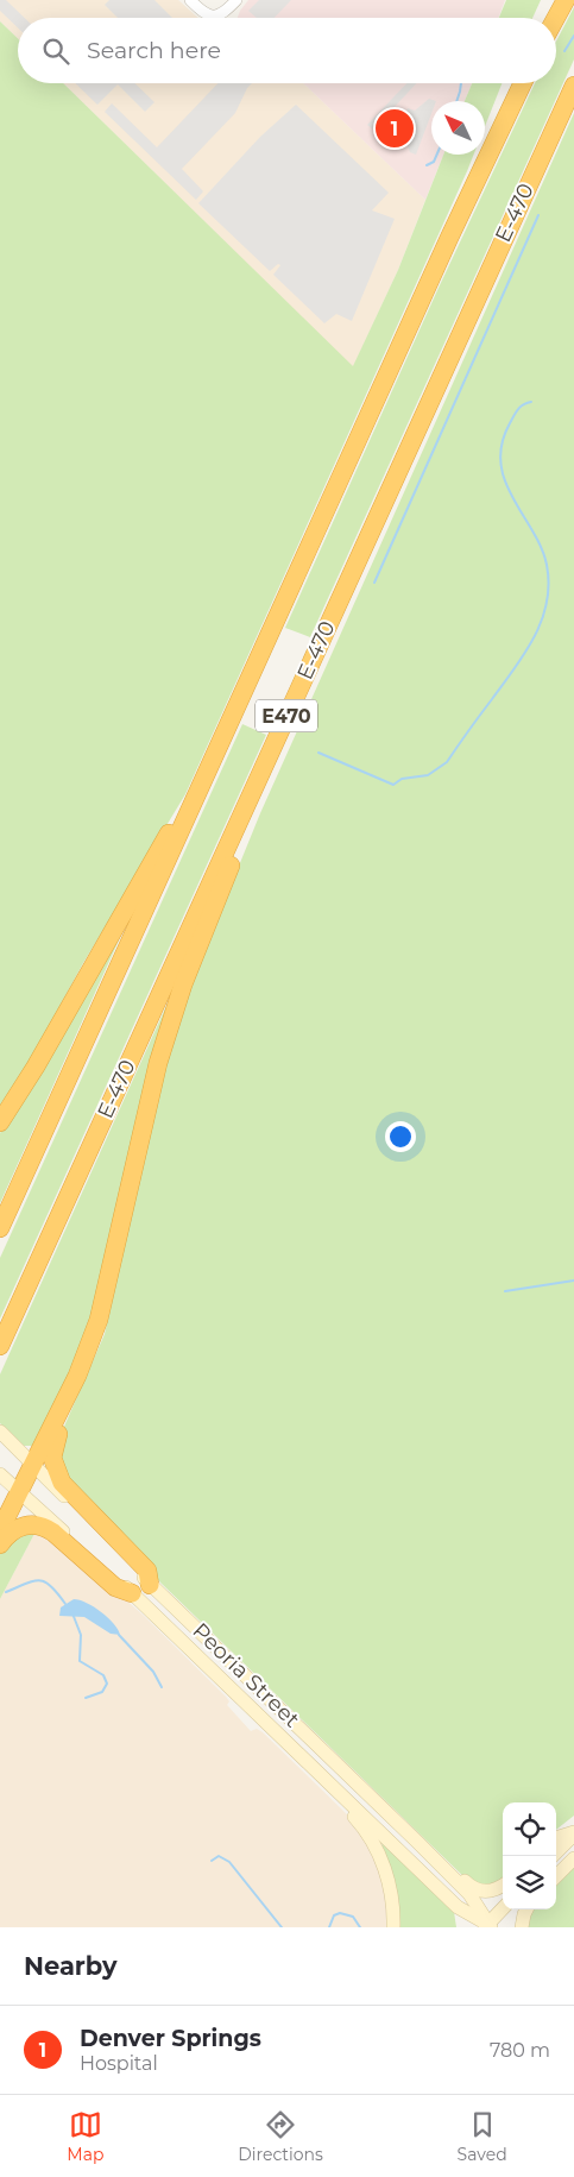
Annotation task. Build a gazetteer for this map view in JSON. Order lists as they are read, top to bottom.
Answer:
{
  "streets": {
    "highway": ["E-470", "E470"],
    "main road": ["Peoria Street"]
  },
  "north": "top left",
  "page": {
    "search": "Search here",
    "pins": "1",
    "heading": "Nearby",
    "list": [
      {
        "mark": "1",
        "name": "Denver Springs",
        "note": "Hospital",
        "value": "780 m"
      }
    ],
    "nav": ["Map", "Directions", "Saved"]
  }
}
